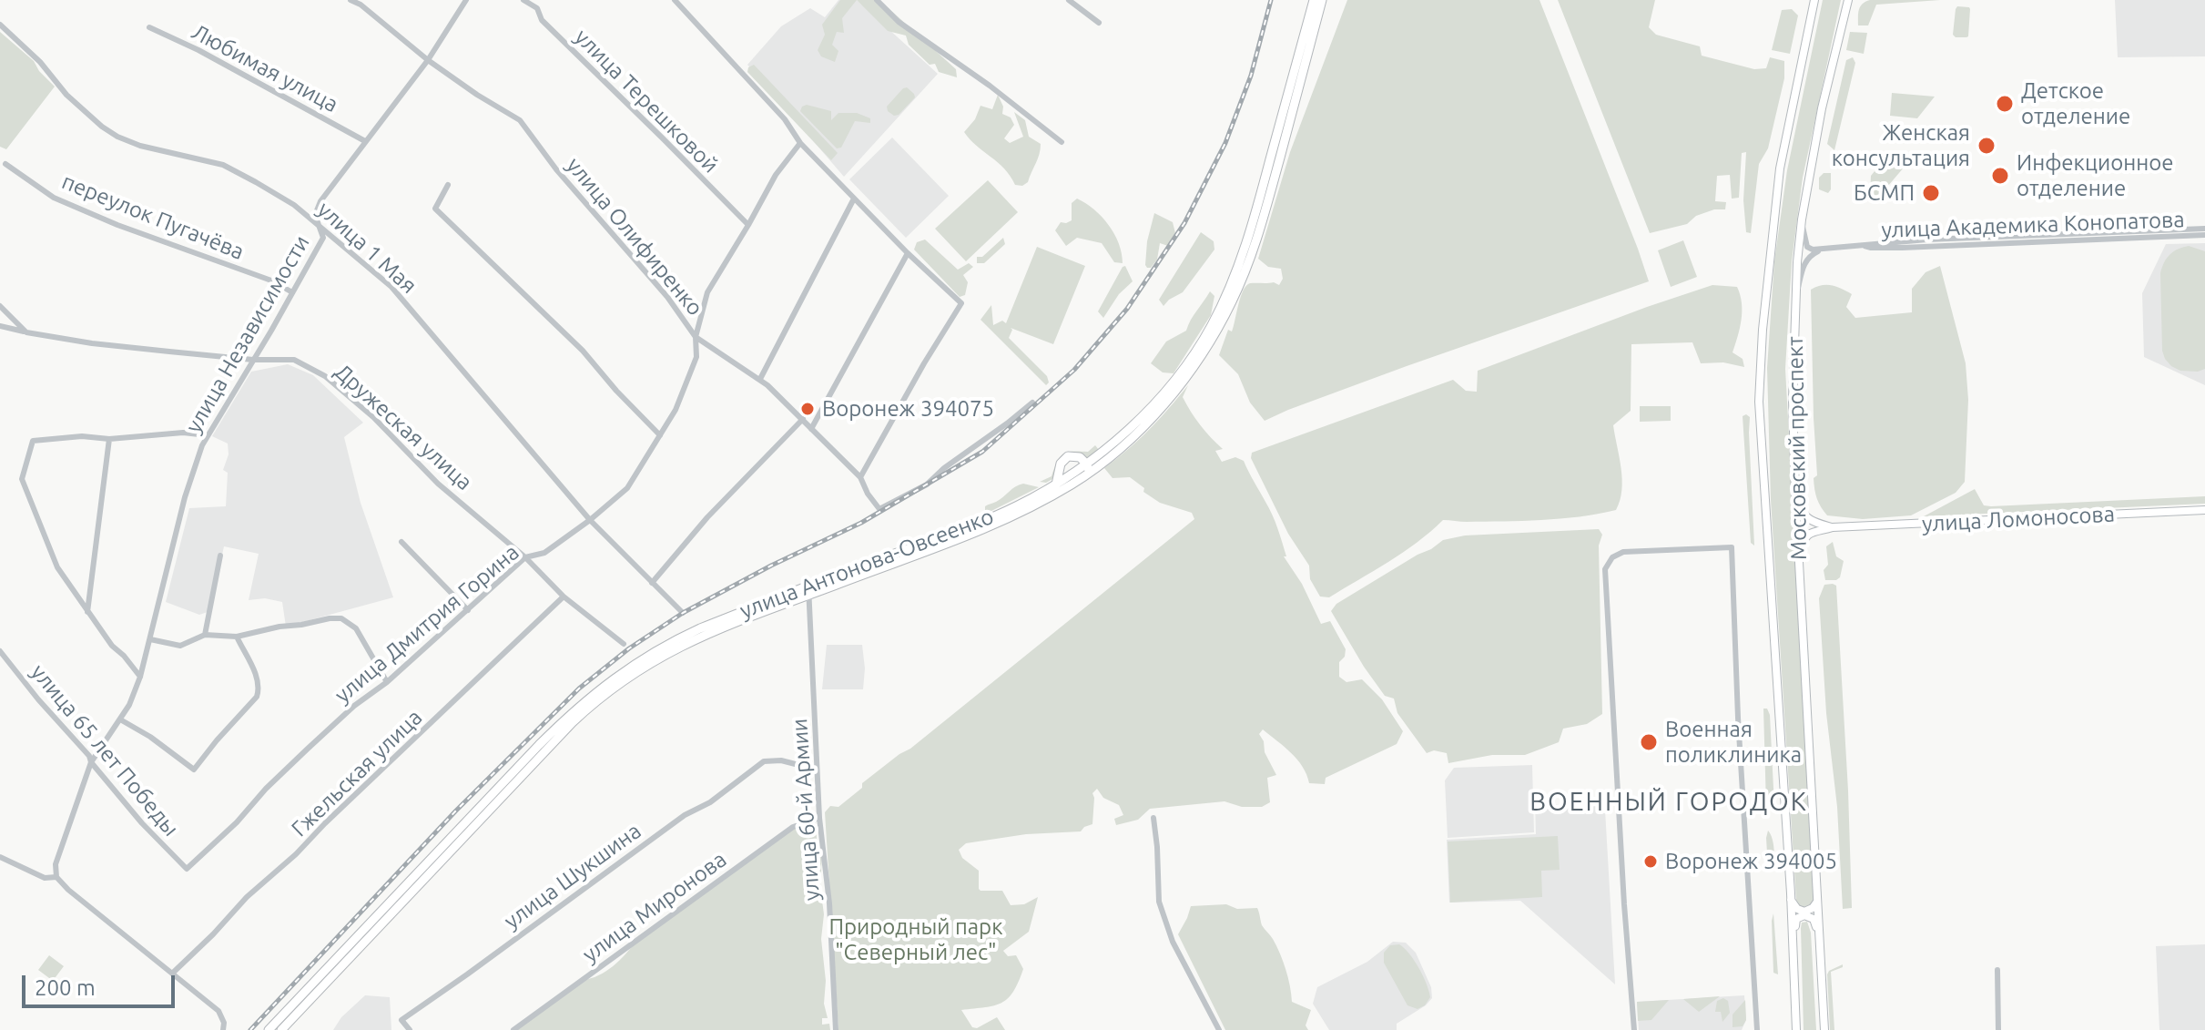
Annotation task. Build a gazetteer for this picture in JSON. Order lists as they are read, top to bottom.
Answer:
{
  "streets": {
    "highway": ["улица Антонова-Овсеенко"],
    "main road": ["Московский проспект", "улица Ломоносова"],
    "street": [
      "Любимая улица",
      "улица Терешковой",
      "переулок Пугачёва",
      "улица Академика Конопатова",
      "улица Олифиренко",
      "улица 1 Мая",
      "улица Независимости",
      "Дружеская улица",
      "улица Дмитрия Горина",
      "улица 65 лет Победы",
      "Гжельская улица",
      "улица 60-й Армии",
      "улица Шукшина",
      "улица Миронова"
    ]
  },
  "crossings": [
    ["Любимая улица", "улица Независимости"],
    ["улица Терешковой", "улица Дмитрия Горина"],
    ["переулок Пугачёва", "улица Независимости"],
    ["улица Олифиренко", "улица Независимости"],
    ["улица Олифиренко", "улица Дмитрия Горина"],
    ["улица 1 Мая", "улица Независимости"],
    ["улица 1 Мая", "улица Дмитрия Горина"],
    ["улица Независимости", "Дружеская улица"],
    ["улица Независимости", "улица 65 лет Победы"],
    ["Дружеская улица", "улица Дмитрия Горина"],
    ["Дружеская улица", "Гжельская улица"],
    ["Московский проспект", "улица Ломоносова"],
    ["улица Антонова-Овсеенко", "улица 60-й Армии"],
    ["улица Дмитрия Горина", "улица 65 лет Победы"],
    ["улица 60-й Армии", "улица Шукшина"],
    ["улица 60-й Армии", "улица Миронова"]
  ],
  "districts": ["ВОЕННЫЙ ГОРОДОК"],
  "parks": ["Природный парк \"Северный лес\""],
  "places": [
    "Детское отделение",
    "Женская консультация",
    "Инфекционное отделение",
    "БСМП",
    "Воронеж 394075",
    "Военная поликлиника",
    "Воронеж 394005"
  ],
  "scale_bar": "200 m"
}
